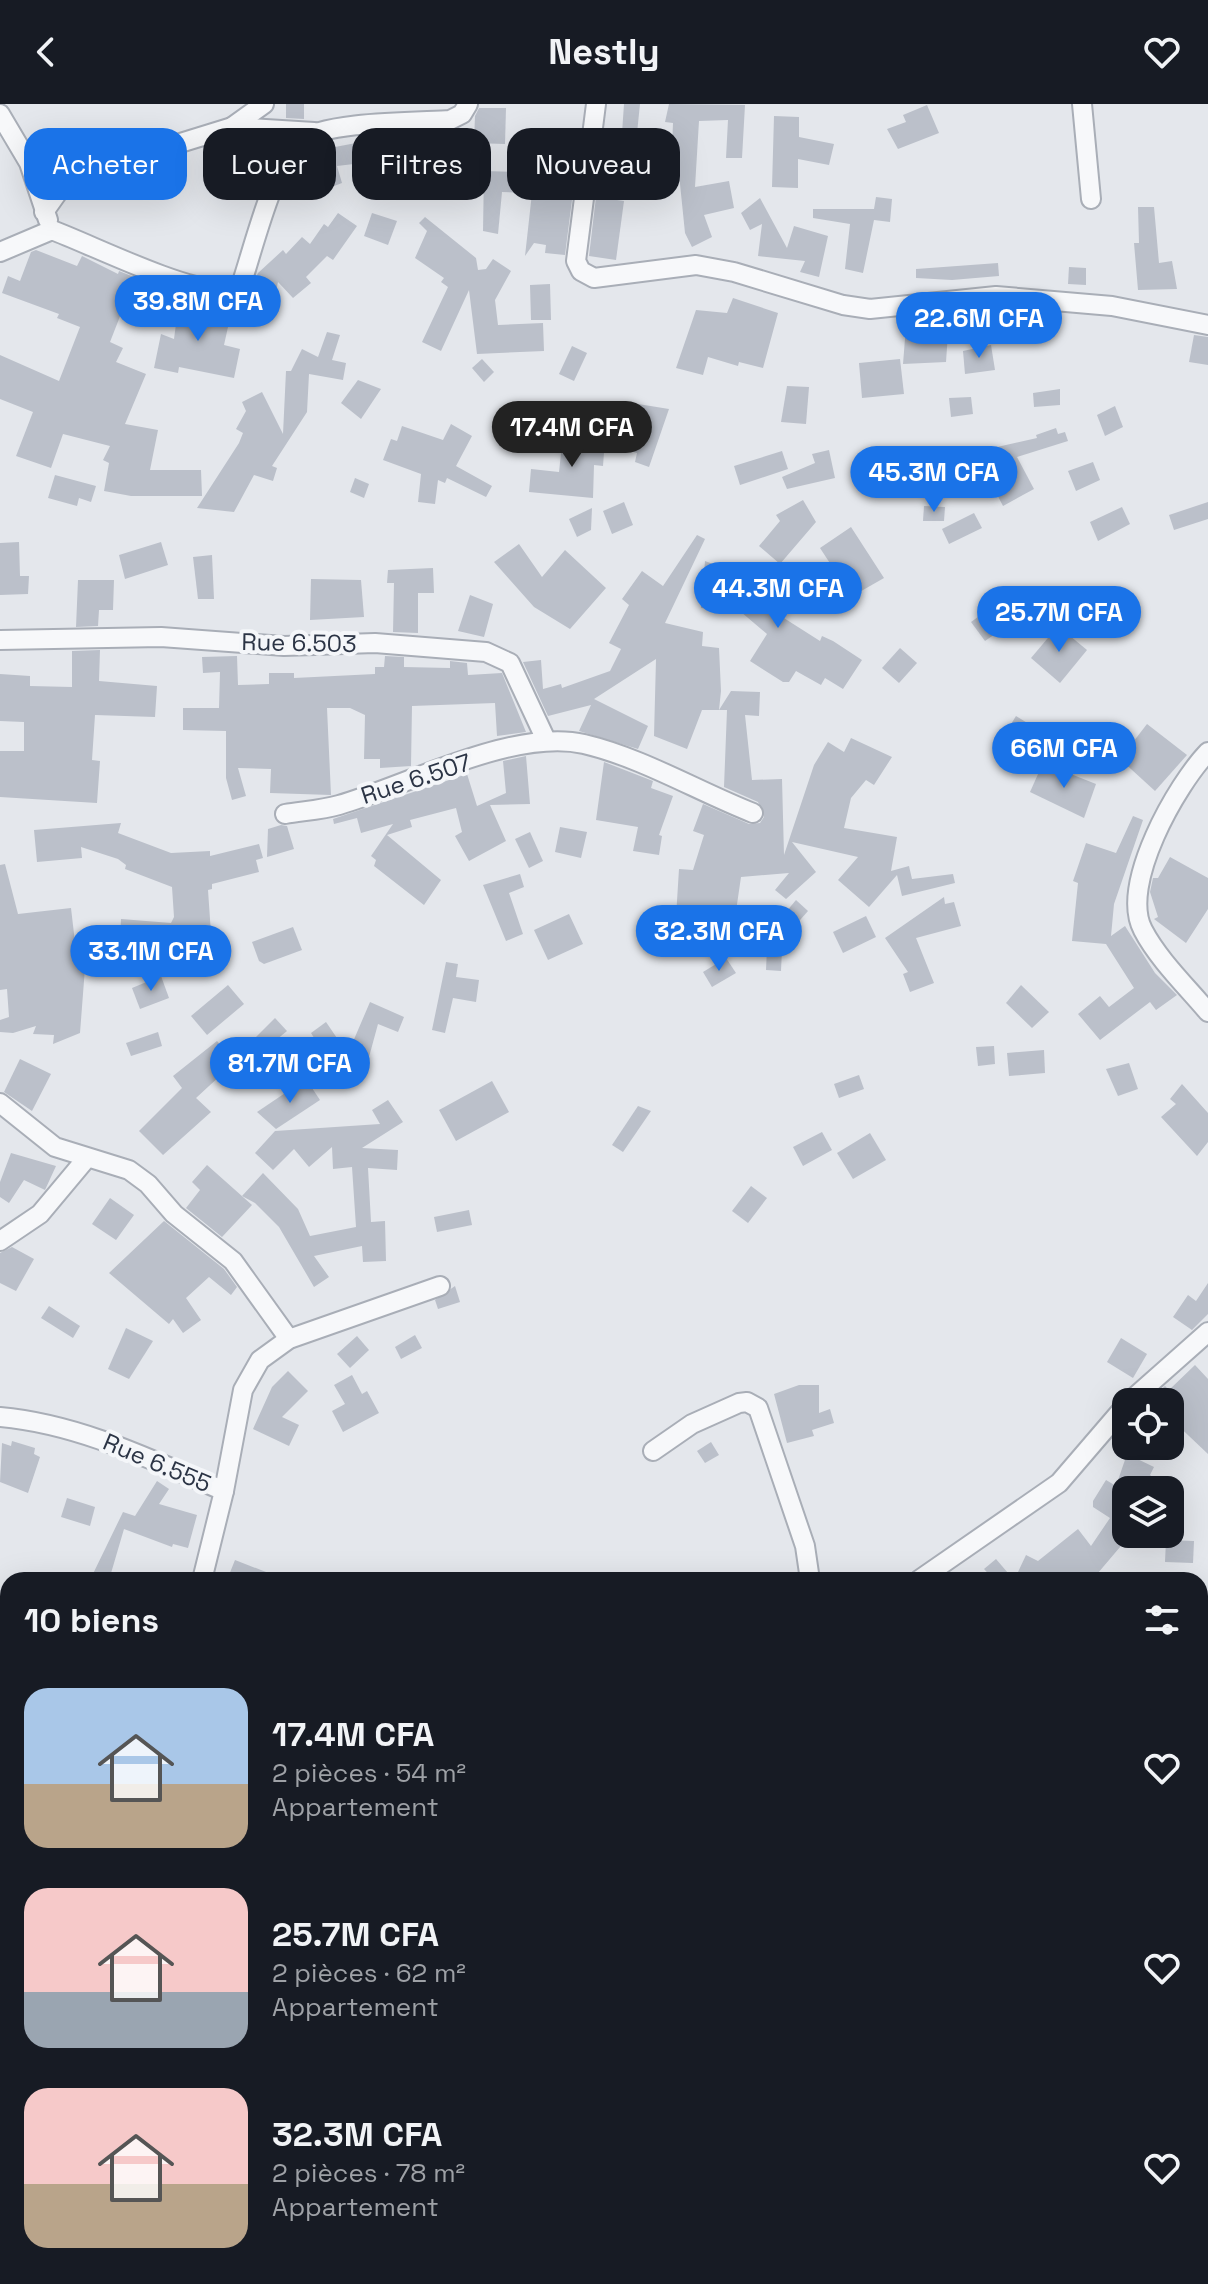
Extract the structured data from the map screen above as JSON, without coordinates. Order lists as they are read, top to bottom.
{
  "streets": {
    "street": ["Rue 6.503", "Rue 6.507", "Rue 6.555"]
  },
  "crossings": [
    ["Rue 6.503", "Rue 6.507"]
  ],
  "page": {
    "header": "Nestly",
    "chip": [
      "Acheter",
      "Louer",
      "Filtres",
      "Nouveau"
    ],
    "price": [
      "39.8M CFA",
      "22.6M CFA",
      "17.4M CFA",
      "45.3M CFA",
      "44.3M CFA",
      "25.7M CFA",
      "66M CFA",
      "32.3M CFA",
      "33.1M CFA",
      "81.7M CFA"
    ],
    "heading": "10 biens",
    "list": [
      {
        "name": "17.4M CFA",
        "note": "2 pièces · 54 m² · Appartement"
      },
      {
        "name": "25.7M CFA",
        "note": "2 pièces · 62 m² · Appartement"
      },
      {
        "name": "32.3M CFA",
        "note": "2 pièces · 78 m² · Appartement"
      }
    ]
  }
}
